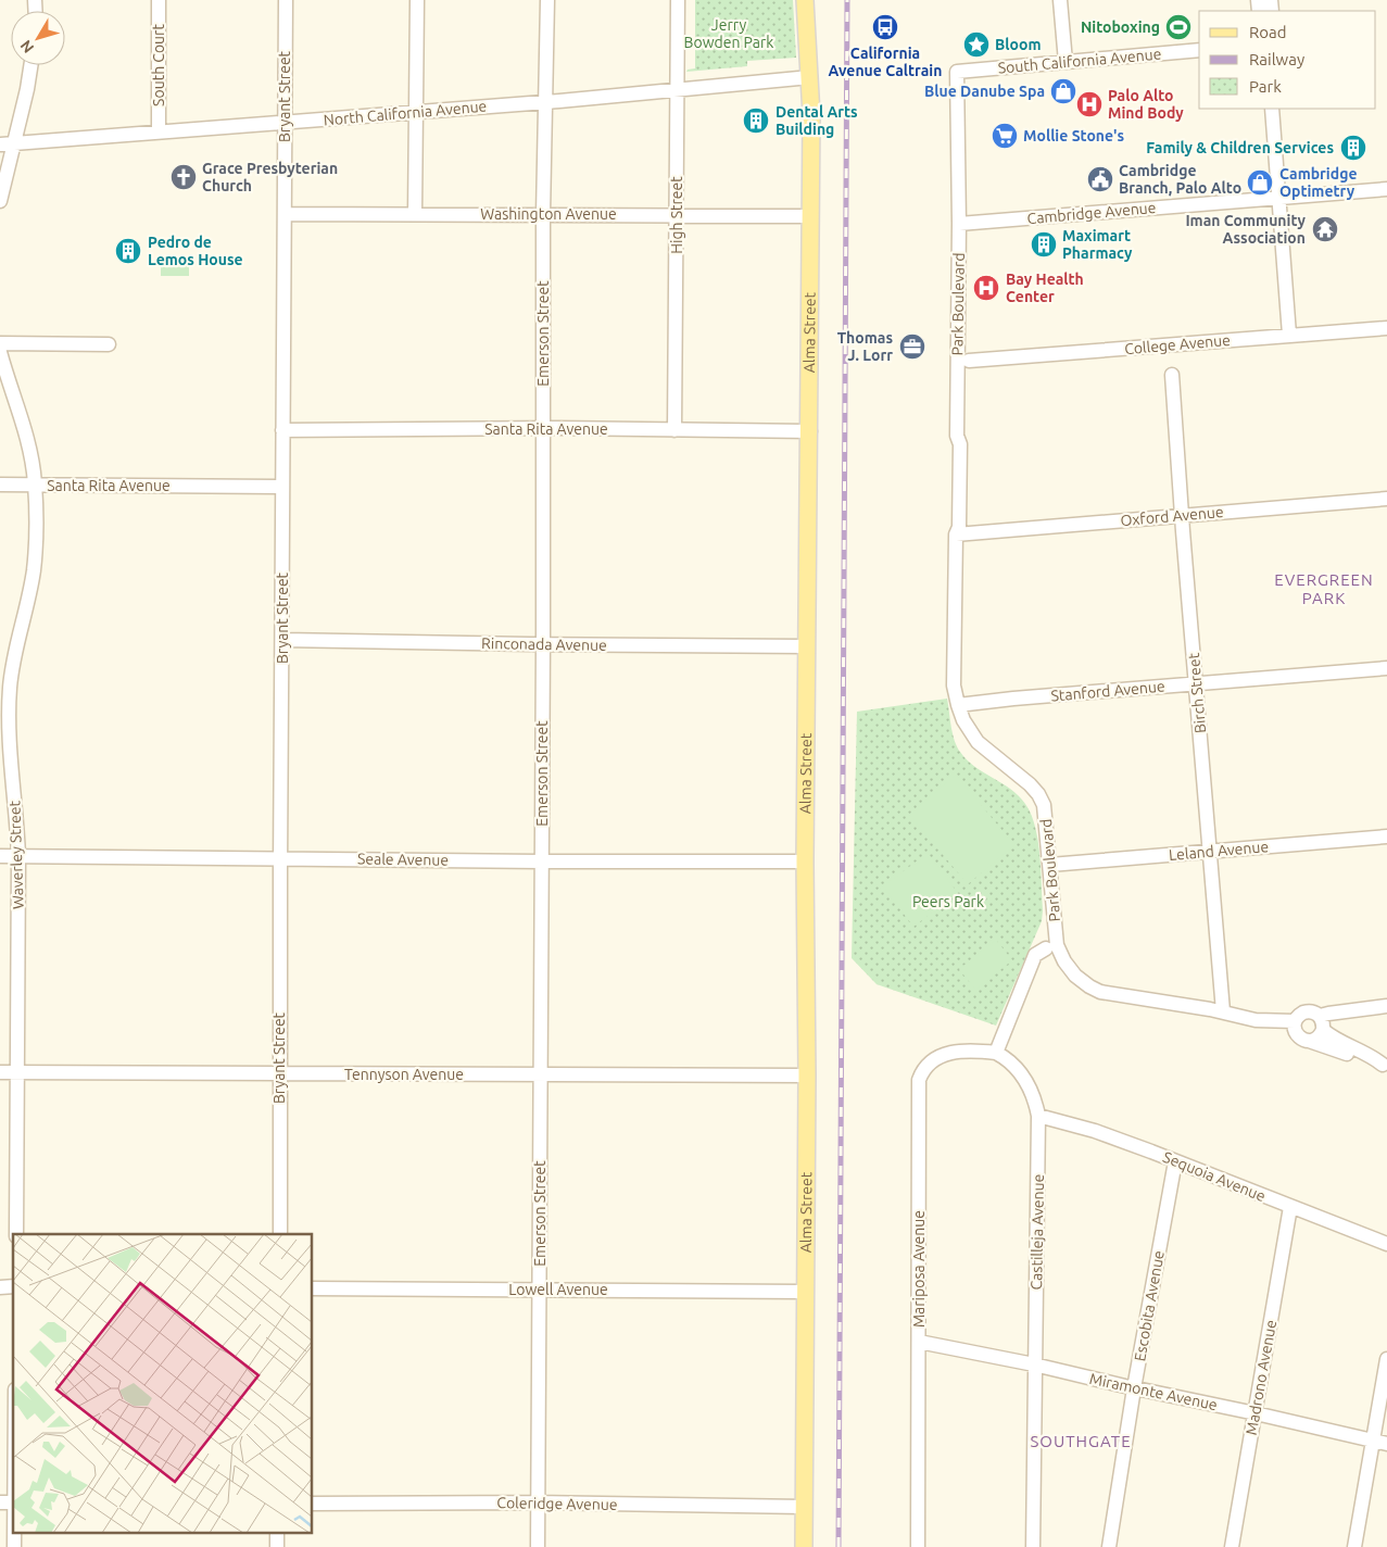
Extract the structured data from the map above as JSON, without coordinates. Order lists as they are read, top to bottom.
{
  "streets": {
    "main road": ["Alma Street"],
    "street": [
      "South California Avenue",
      "South Court",
      "Bryant Street",
      "North California Avenue",
      "Cambridge Avenue",
      "Washington Avenue",
      "High Street",
      "Park Boulevard",
      "Emerson Street",
      "College Avenue",
      "Santa Rita Avenue",
      "Oxford Avenue",
      "Rinconada Avenue",
      "Stanford Avenue",
      "Birch Street",
      "Leland Avenue",
      "Waverley Street",
      "Seale Avenue",
      "Tennyson Avenue",
      "Sequoia Avenue",
      "Castilleja Avenue",
      "Mariposa Avenue",
      "Lowell Avenue",
      "Escobita Avenue",
      "Madrono Avenue",
      "Miramonte Avenue",
      "Coleridge Avenue"
    ]
  },
  "crossings": [
    ["South California Avenue", "Park Boulevard"],
    ["South Court", "North California Avenue"],
    ["Bryant Street", "North California Avenue"],
    ["Bryant Street", "Washington Avenue"],
    ["Bryant Street", "Santa Rita Avenue"],
    ["Bryant Street", "Rinconada Avenue"],
    ["Bryant Street", "Seale Avenue"],
    ["Bryant Street", "Tennyson Avenue"],
    ["North California Avenue", "High Street"],
    ["North California Avenue", "Emerson Street"],
    ["North California Avenue", "Alma Street"],
    ["Cambridge Avenue", "Park Boulevard"],
    ["Washington Avenue", "High Street"],
    ["Washington Avenue", "Emerson Street"],
    ["Washington Avenue", "Alma Street"],
    ["High Street", "Santa Rita Avenue"],
    ["Park Boulevard", "Oxford Avenue"],
    ["Park Boulevard", "Stanford Avenue"],
    ["Park Boulevard", "Birch Street"],
    ["Park Boulevard", "Leland Avenue"],
    ["Emerson Street", "Santa Rita Avenue"],
    ["Emerson Street", "Rinconada Avenue"],
    ["Emerson Street", "Seale Avenue"],
    ["Emerson Street", "Tennyson Avenue"],
    ["Emerson Street", "Lowell Avenue"],
    ["Emerson Street", "Coleridge Avenue"],
    ["Alma Street", "Santa Rita Avenue"],
    ["Alma Street", "Rinconada Avenue"],
    ["Alma Street", "Seale Avenue"],
    ["Alma Street", "Tennyson Avenue"],
    ["Alma Street", "Lowell Avenue"],
    ["Alma Street", "Coleridge Avenue"],
    ["Santa Rita Avenue", "Waverley Street"],
    ["Oxford Avenue", "Birch Street"],
    ["Stanford Avenue", "Birch Street"],
    ["Birch Street", "Leland Avenue"],
    ["Waverley Street", "Seale Avenue"],
    ["Waverley Street", "Tennyson Avenue"],
    ["Sequoia Avenue", "Castilleja Avenue"],
    ["Sequoia Avenue", "Escobita Avenue"],
    ["Sequoia Avenue", "Madrono Avenue"],
    ["Castilleja Avenue", "Mariposa Avenue"],
    ["Castilleja Avenue", "Miramonte Avenue"],
    ["Mariposa Avenue", "Miramonte Avenue"],
    ["Escobita Avenue", "Miramonte Avenue"],
    ["Madrono Avenue", "Miramonte Avenue"]
  ],
  "districts": ["EVERGREEN PARK", "SOUTHGATE"],
  "parks": ["Jerry Bowden Park", "Peers Park"],
  "places": {
    "bus stop": ["California Avenue Caltrain"],
    "sports": ["Nitoboxing"],
    "place": ["Bloom"],
    "shop": ["Blue Danube Spa", "Cambridge Optimetry"],
    "hospital": ["Palo Alto Mind Body", "Bay Health Center"],
    "building": [
      "Dental Arts Building",
      "Family & Children Services",
      "Maximart Pharmacy",
      "Pedro de Lemos House"
    ],
    "supermarket": ["Mollie Stone's"],
    "church": ["Grace Presbyterian Church"],
    "public building": ["Cambridge Branch, Palo Alto"],
    "temple": ["Iman Community Association"],
    "office": ["Thomas J. Lorr"]
  },
  "legend": ["Road", "Railway", "Park"],
  "north": "bottom left"
}
